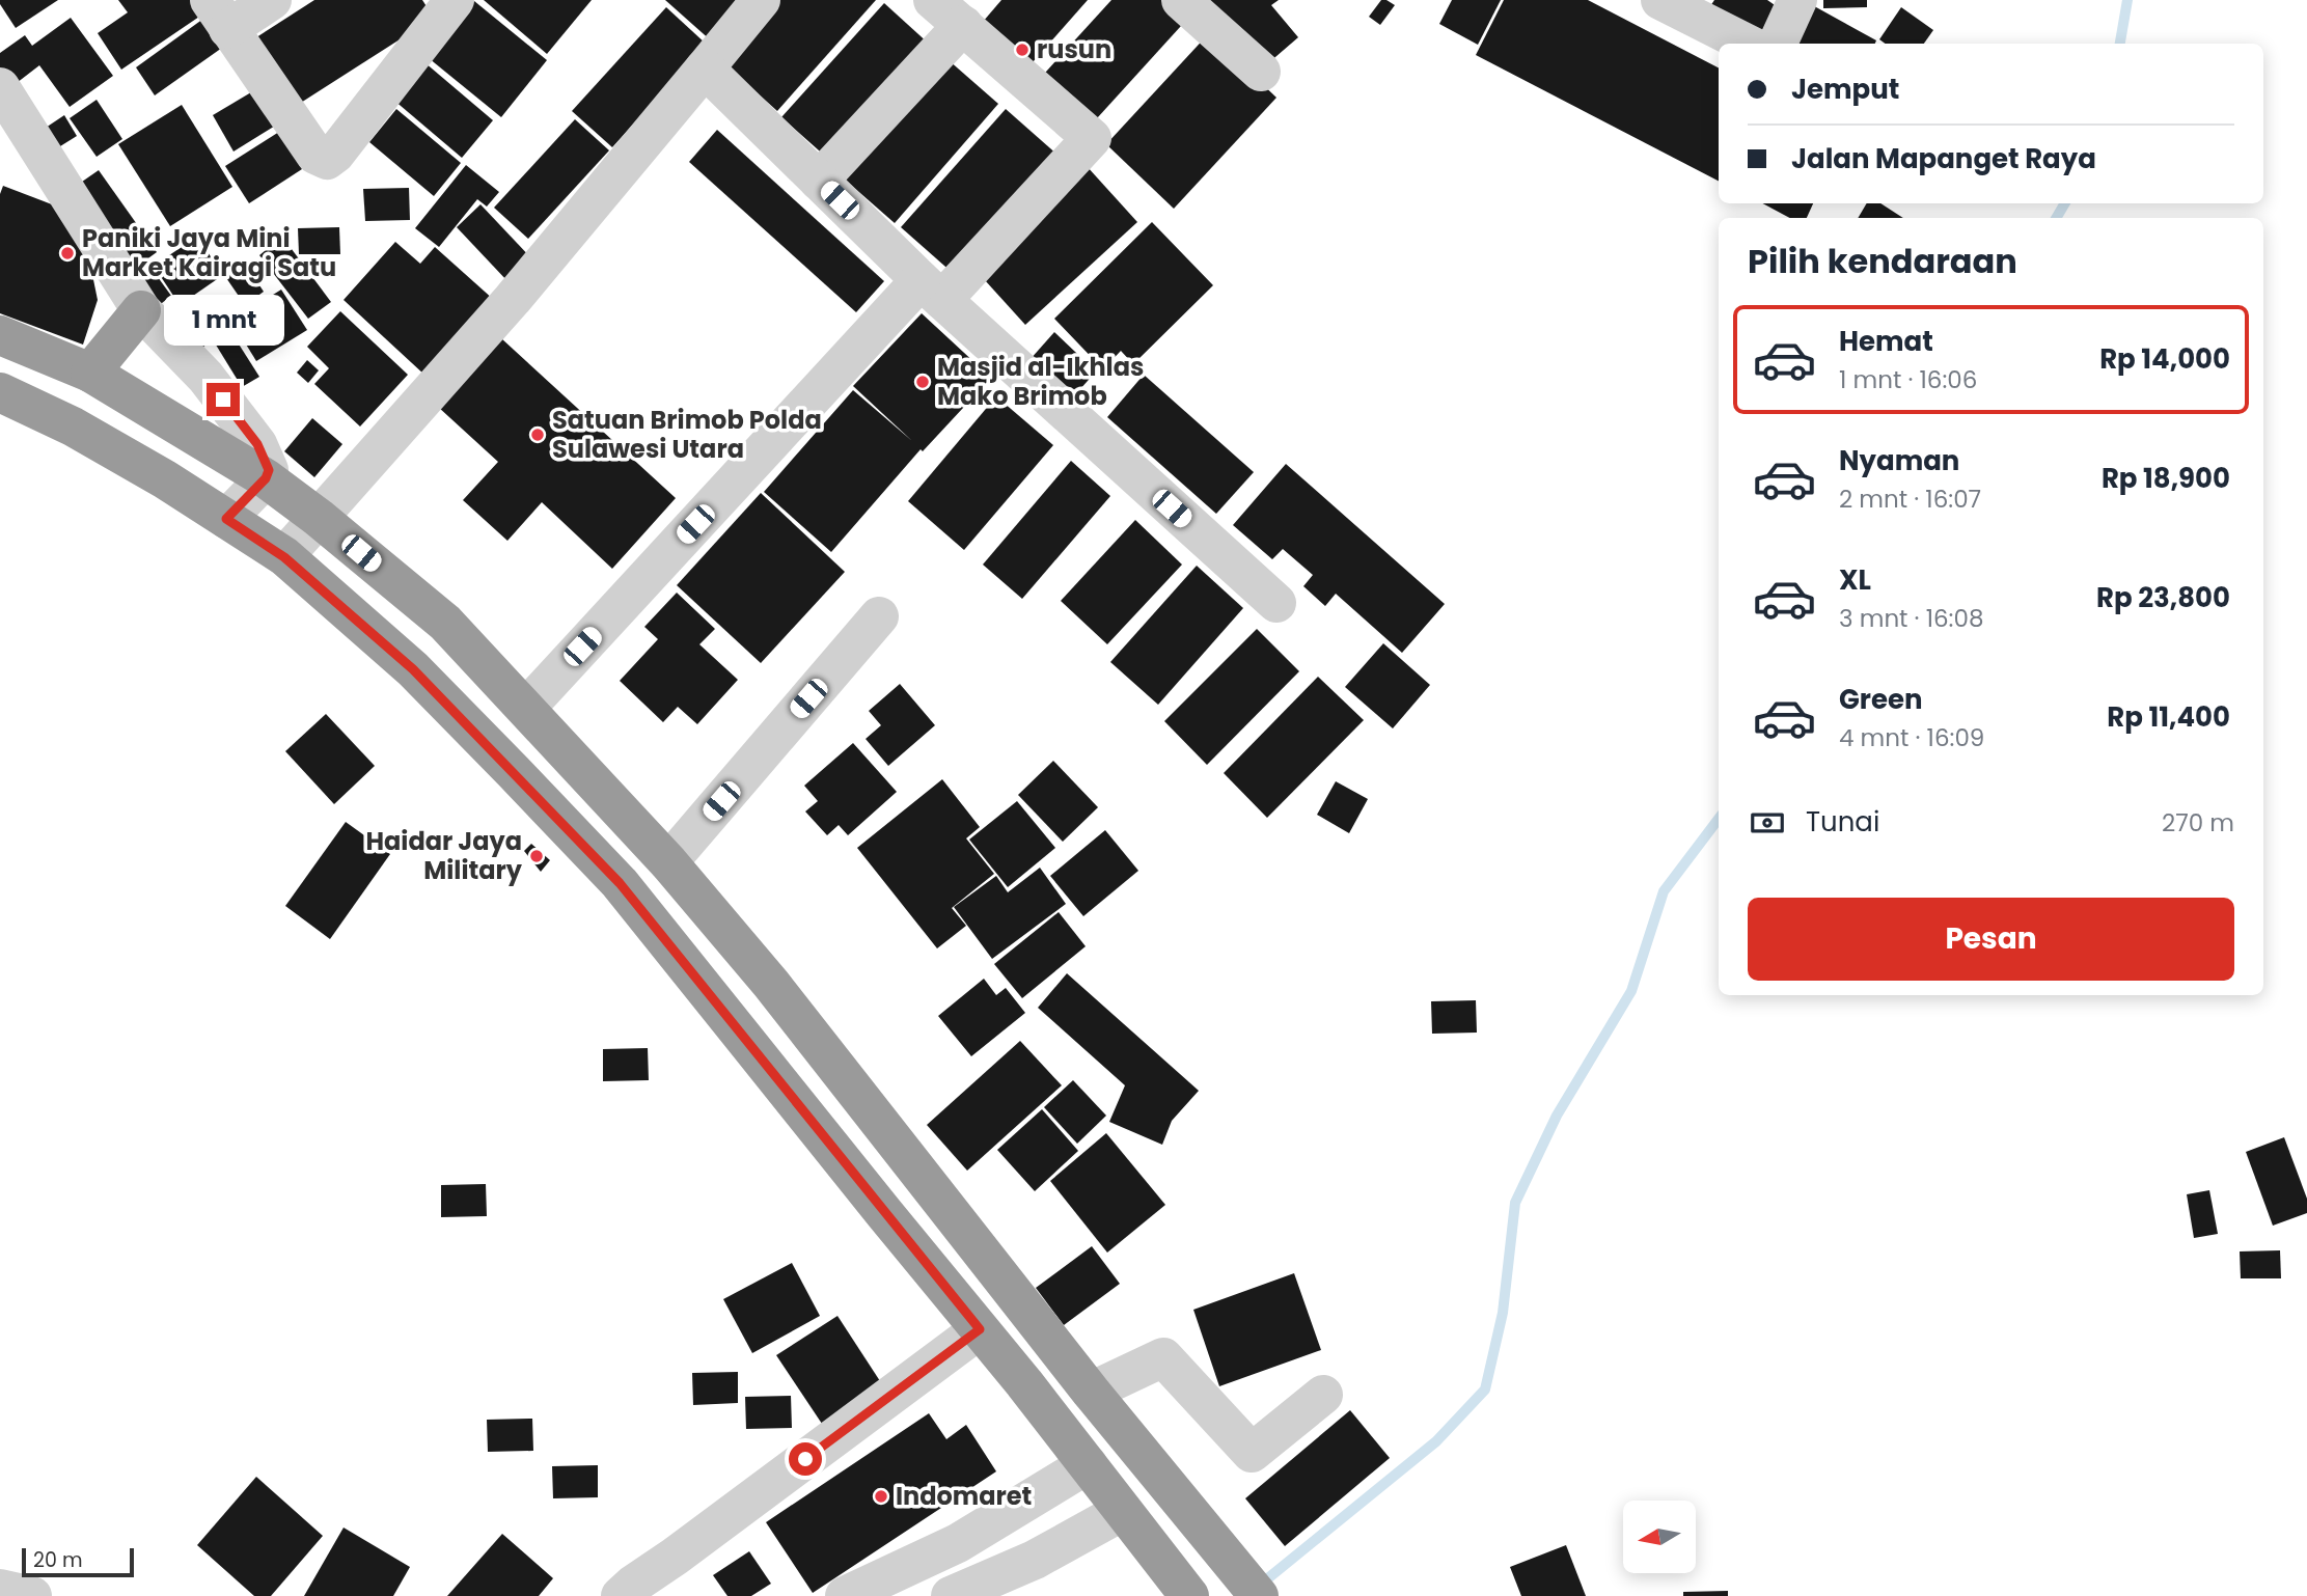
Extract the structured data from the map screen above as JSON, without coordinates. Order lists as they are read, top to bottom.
{
  "places": [
    "rusun",
    "Paniki Jaya Mini Market Kairagi Satu",
    "Masjid al-Ikhlas Mako Brimob",
    "Satuan Brimob Polda Sulawesi Utara",
    "Haidar Jaya Military",
    "Indomaret"
  ],
  "scale_bar": "20 m",
  "north": "left",
  "page": {
    "banner": ["Jemput", "Jalan Mapanget Raya"],
    "heading": "Pilih kendaraan",
    "bubble": "1 mnt",
    "list": [
      {
        "name": "Hemat",
        "note": "1 mnt · 16:06",
        "value": "Rp 14,000"
      },
      {
        "name": "Nyaman",
        "note": "2 mnt · 16:07",
        "value": "Rp 18,900"
      },
      {
        "name": "XL",
        "note": "3 mnt · 16:08",
        "value": "Rp 23,800"
      },
      {
        "name": "Green",
        "note": "4 mnt · 16:09",
        "value": "Rp 11,400"
      }
    ],
    "pay": ["Tunai", "270 m"],
    "buttons": "Pesan",
    "scale": "20 m"
  }
}
